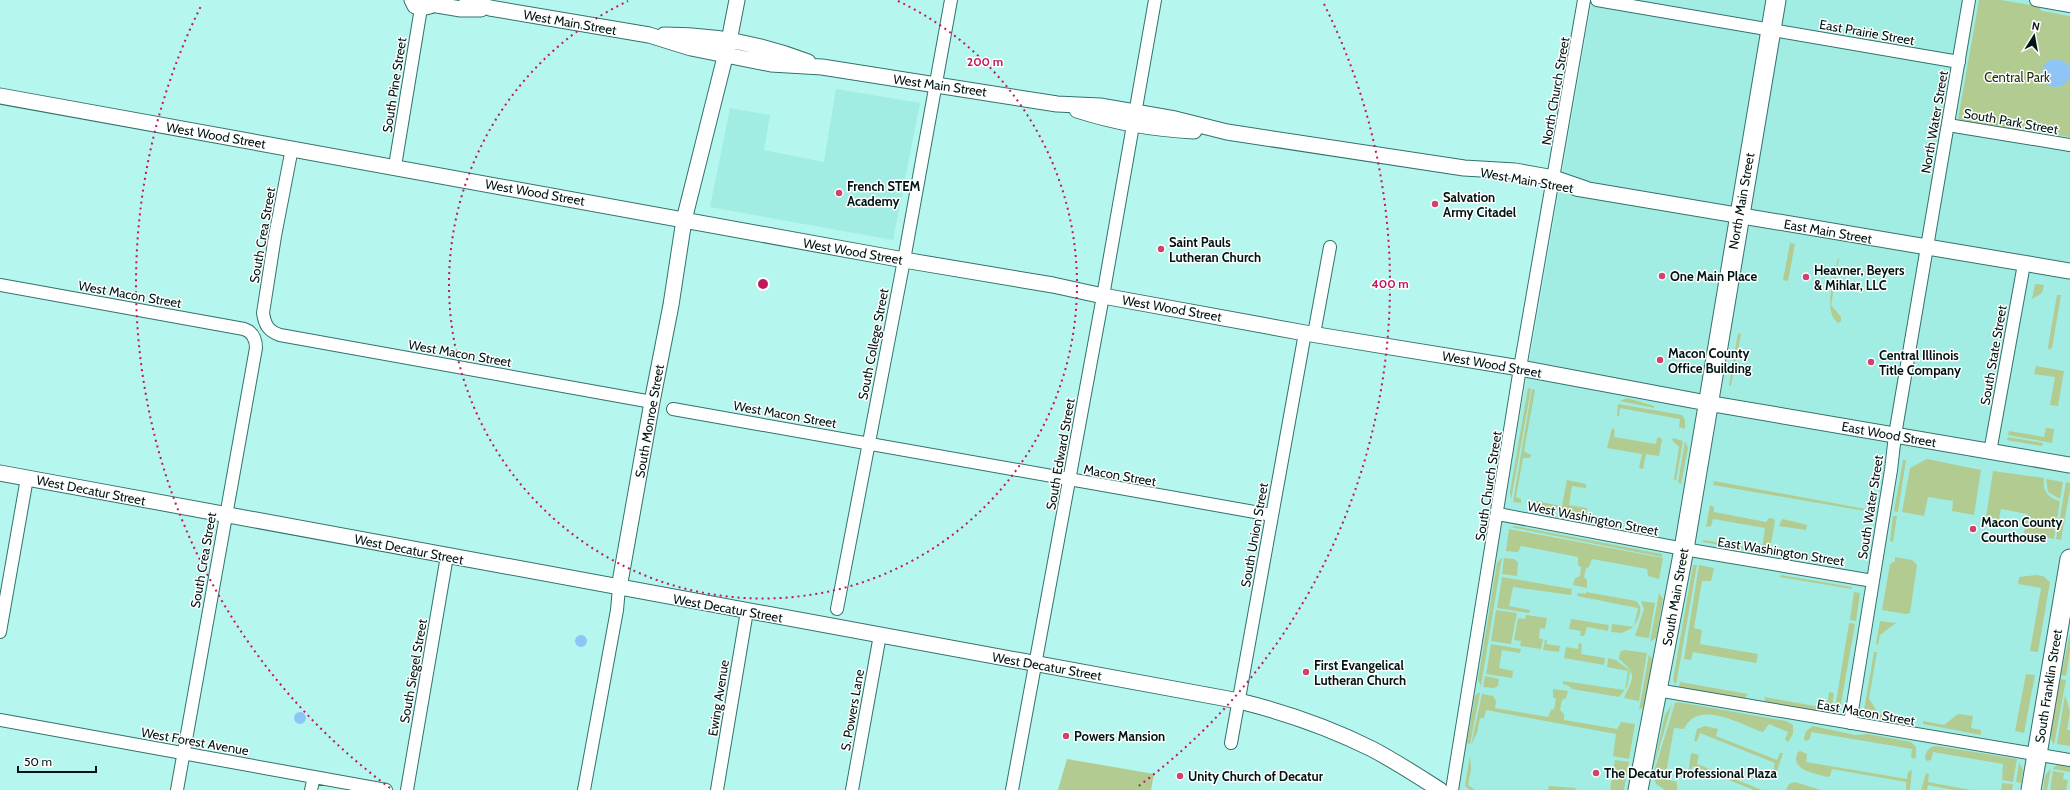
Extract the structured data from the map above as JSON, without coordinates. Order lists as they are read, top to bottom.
{
  "streets": {
    "main road": ["North Main Street", "South Main Street", "South Franklin Street"],
    "street": [
      "West Main Street",
      "East Prairie Street",
      "South Pine Street",
      "North Church Street",
      "South Park Street",
      "North Water Street",
      "West Wood Street",
      "East Main Street",
      "South Crea Street",
      "West Macon Street",
      "South College Street",
      "South State Street",
      "South Monroe Street",
      "East Wood Street",
      "South Edward Street",
      "Macon Street",
      "South Church Street",
      "West Decatur Street",
      "South Water Street",
      "West Washington Street",
      "South Union Street",
      "East Washington Street",
      "South Siegel Street",
      "Ewing Avenue",
      "S. Powers Lane",
      "East Macon Street",
      "West Forest Avenue"
    ]
  },
  "crossings": [
    ["West Main Street", "South Pine Street"],
    ["West Main Street", "North Church Street"],
    ["West Main Street", "East Main Street"],
    ["West Main Street", "South College Street"],
    ["West Main Street", "South Monroe Street"],
    ["West Main Street", "South Edward Street"],
    ["West Main Street", "South Church Street"],
    ["East Prairie Street", "North Water Street"],
    ["East Prairie Street", "North Main Street"],
    ["South Pine Street", "West Wood Street"],
    ["North Church Street", "South Church Street"],
    ["South Park Street", "North Water Street"],
    ["North Water Street", "East Main Street"],
    ["North Water Street", "South Water Street"],
    ["West Wood Street", "North Main Street"],
    ["West Wood Street", "South Crea Street"],
    ["West Wood Street", "South College Street"],
    ["West Wood Street", "South Monroe Street"],
    ["West Wood Street", "East Wood Street"],
    ["West Wood Street", "South Edward Street"],
    ["West Wood Street", "South Church Street"],
    ["West Wood Street", "South Union Street"],
    ["West Wood Street", "South Main Street"],
    ["North Main Street", "East Main Street"],
    ["North Main Street", "East Wood Street"],
    ["North Main Street", "South Main Street"],
    ["East Main Street", "South State Street"],
    ["East Main Street", "South Water Street"],
    ["South Crea Street", "West Macon Street"],
    ["South Crea Street", "West Decatur Street"],
    ["South Crea Street", "West Forest Avenue"],
    ["West Macon Street", "South College Street"],
    ["West Macon Street", "South Monroe Street"],
    ["West Macon Street", "Macon Street"],
    ["South College Street", "Macon Street"],
    ["South State Street", "East Wood Street"],
    ["South Monroe Street", "West Decatur Street"],
    ["East Wood Street", "South Water Street"],
    ["East Wood Street", "South Main Street"],
    ["South Edward Street", "Macon Street"],
    ["South Edward Street", "West Decatur Street"],
    ["Macon Street", "South Union Street"],
    ["South Church Street", "West Washington Street"],
    ["West Decatur Street", "South Union Street"],
    ["West Decatur Street", "South Siegel Street"],
    ["West Decatur Street", "Ewing Avenue"],
    ["West Decatur Street", "S. Powers Lane"],
    ["South Water Street", "East Washington Street"],
    ["South Water Street", "East Macon Street"],
    ["West Washington Street", "East Washington Street"],
    ["West Washington Street", "South Main Street"],
    ["East Washington Street", "South Main Street"],
    ["South Main Street", "East Macon Street"],
    ["South Franklin Street", "East Macon Street"]
  ],
  "parks": ["Central Park"],
  "places": [
    "French STEM Academy",
    "Salvation Army Citadel",
    "Saint Pauls Lutheran Church",
    "One Main Place",
    "Heavner, Beyers & Mihlar, LLC",
    "Macon County Office Building",
    "Central Illinois Title Company",
    "Macon County Courthouse",
    "First Evangelical Lutheran Church",
    "Powers Mansion",
    "The Decatur Professional Plaza",
    "Unity Church of Decatur"
  ],
  "scale_bar": "50 m",
  "north": "top",
  "rings": ["200 m", "400 m"]
}
